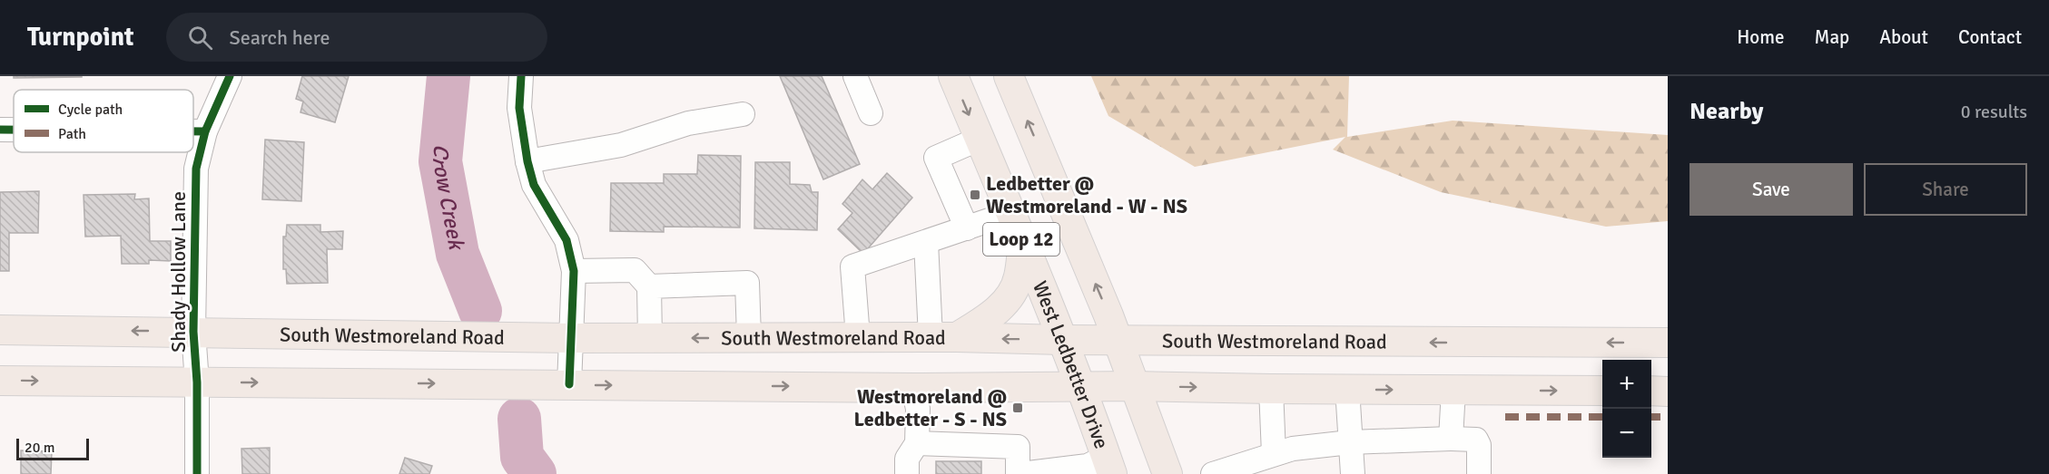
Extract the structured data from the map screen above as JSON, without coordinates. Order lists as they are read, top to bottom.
{
  "streets": {
    "main road": ["Loop 12", "South Westmoreland Road", "West Ledbetter Drive"],
    "street": ["Shady Hollow Lane"]
  },
  "crossings": [
    ["Loop 12", "South Westmoreland Road"],
    ["Shady Hollow Lane", "South Westmoreland Road"],
    ["South Westmoreland Road", "West Ledbetter Drive"]
  ],
  "water": ["Crow Creek"],
  "places": {
    "transit": ["Ledbetter @ Westmoreland - W - NS", "Westmoreland @ Ledbetter - S - NS"]
  },
  "legend": ["Cycle path", "Path"],
  "scale_bar": "20 m",
  "page": {
    "header": "Turnpoint",
    "search": "Search here",
    "nav": [
      "Home",
      "Map",
      "About",
      "Contact"
    ],
    "heading": ["Nearby", "0 results"],
    "buttons": ["Save", "Share"],
    "map_buttons": ["+", "−"],
    "scale": "20 m"
  }
}
